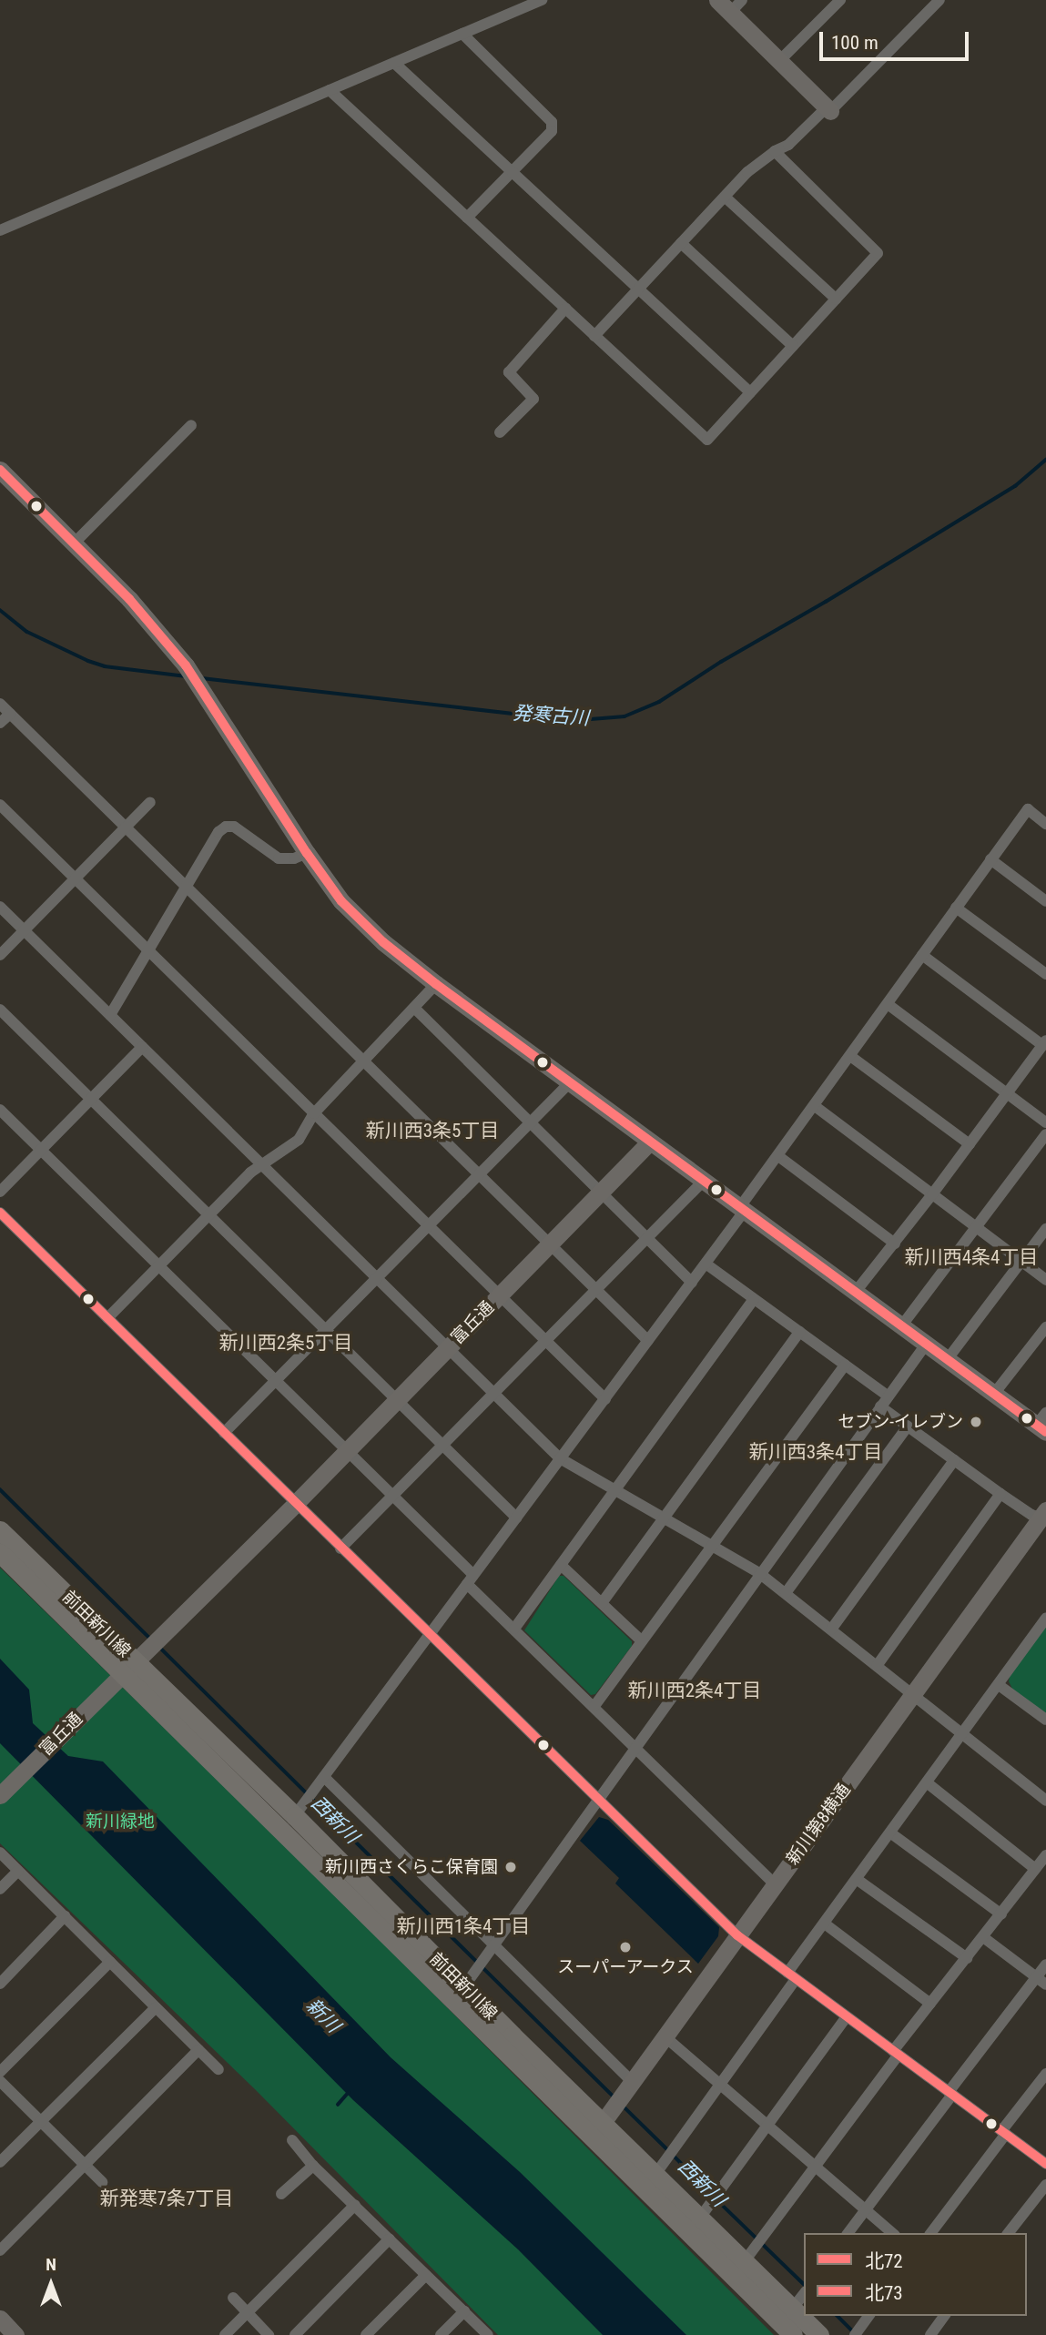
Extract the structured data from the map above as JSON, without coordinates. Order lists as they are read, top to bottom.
{
  "streets": {
    "main road": ["前田新川線"],
    "street": ["富丘通", "新川第8横通"]
  },
  "crossings": [
    ["富丘通", "前田新川線"],
    ["前田新川線", "新川第8横通"]
  ],
  "districts": [
    "新川西3条5丁目",
    "新川西4条4丁目",
    "新川西2条5丁目",
    "新川西3条4丁目",
    "新川西2条4丁目",
    "新川西1条4丁目",
    "新発寒7条7丁目"
  ],
  "water": ["発寒古川", "西新川", "新川"],
  "parks": ["新川緑地"],
  "places": ["セブン-イレブン", "新川西さくらこ保育園", "スーパーアークス"],
  "lines": ["transit line 北73", "transit line 北72"],
  "legend": ["北72", "北73"],
  "scale_bar": "100 m",
  "north": "top"
}
